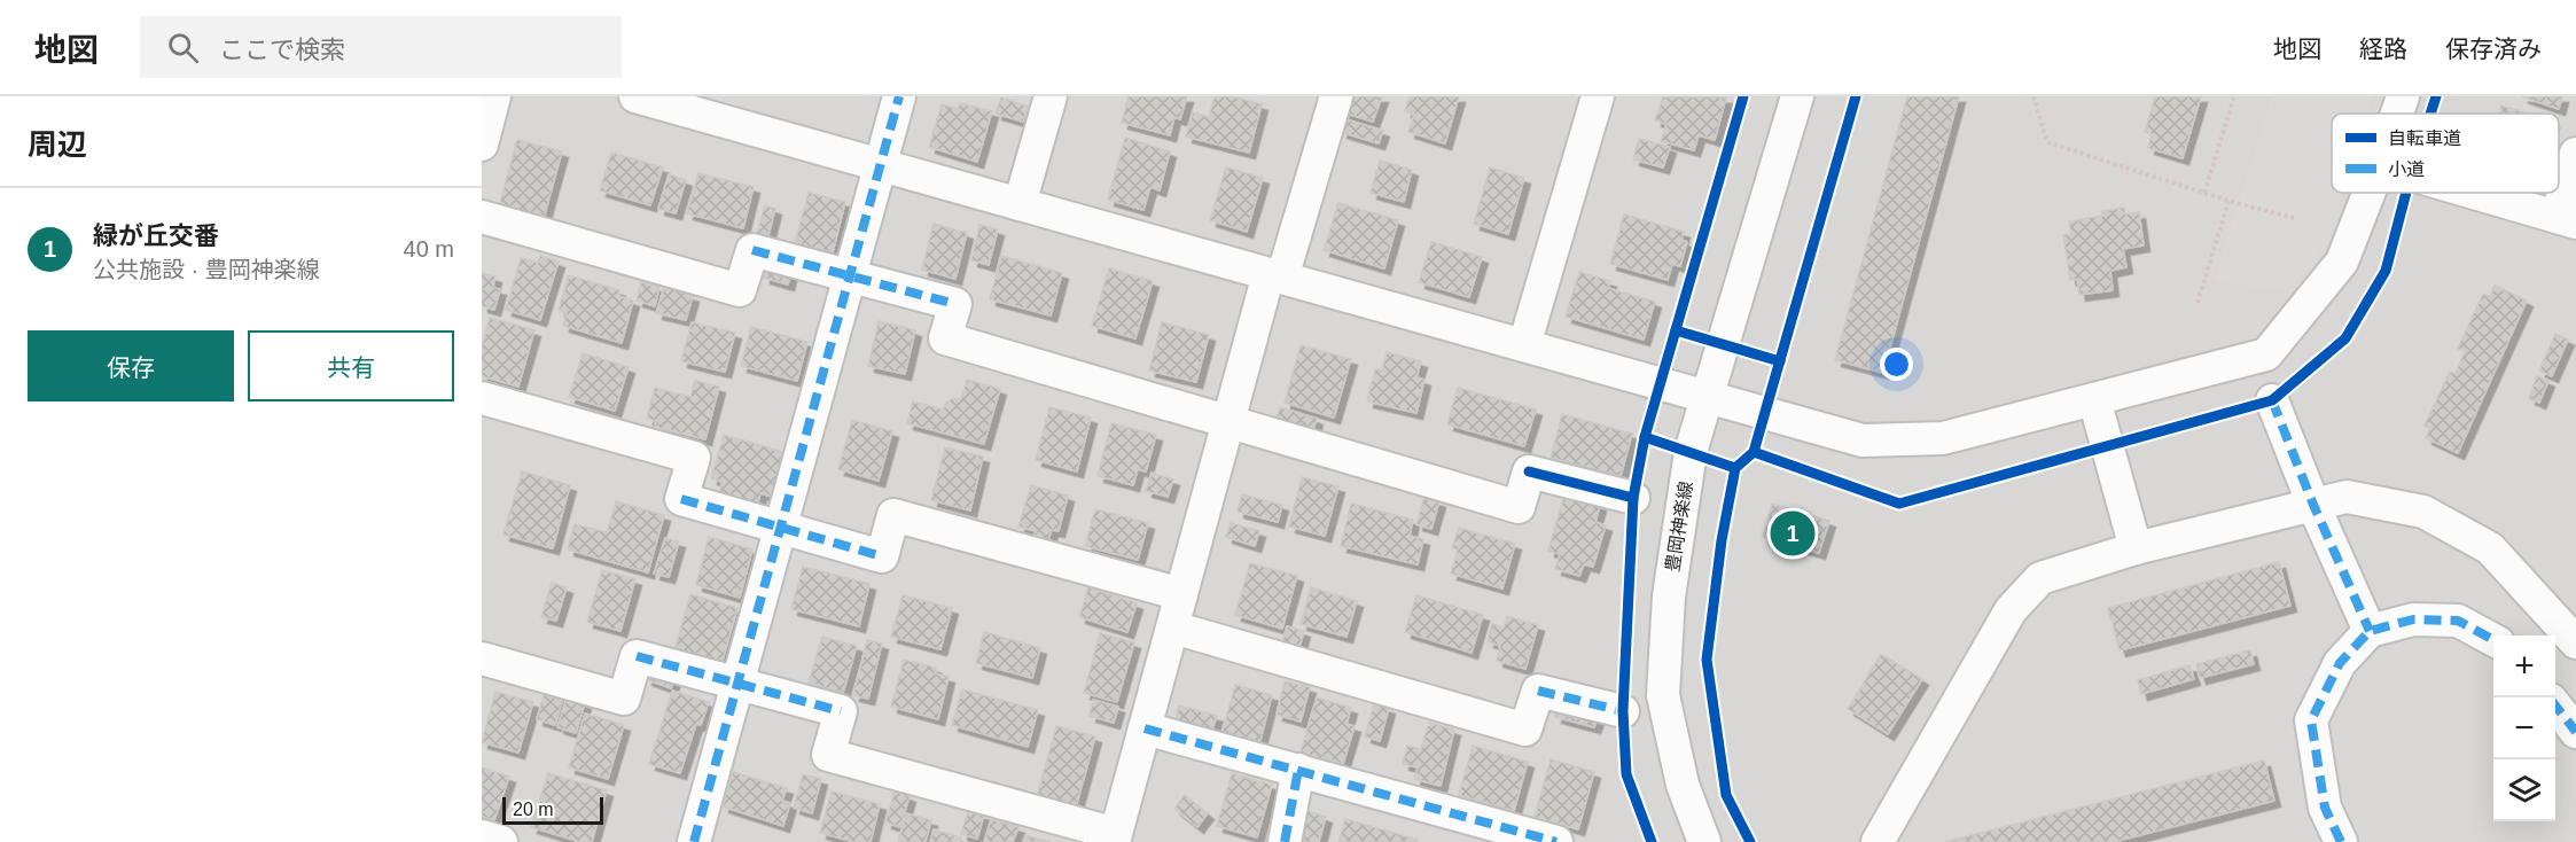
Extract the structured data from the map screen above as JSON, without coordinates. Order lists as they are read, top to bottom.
{
  "streets": {
    "street": ["豊岡神楽線"]
  },
  "legend": ["自転車道", "小道"],
  "scale_bar": "20 m",
  "page": {
    "header": "地図",
    "search": "ここで検索",
    "nav": ["地図", "経路", "保存済み"],
    "heading": "周辺",
    "list": [
      {
        "mark": "1",
        "name": "緑が丘交番",
        "note": "公共施設 · 豊岡神楽線",
        "value": "40 m"
      }
    ],
    "buttons": ["保存", "共有"],
    "pins": "1",
    "map_buttons": ["+", "−"],
    "scale": "20 m"
  }
}
